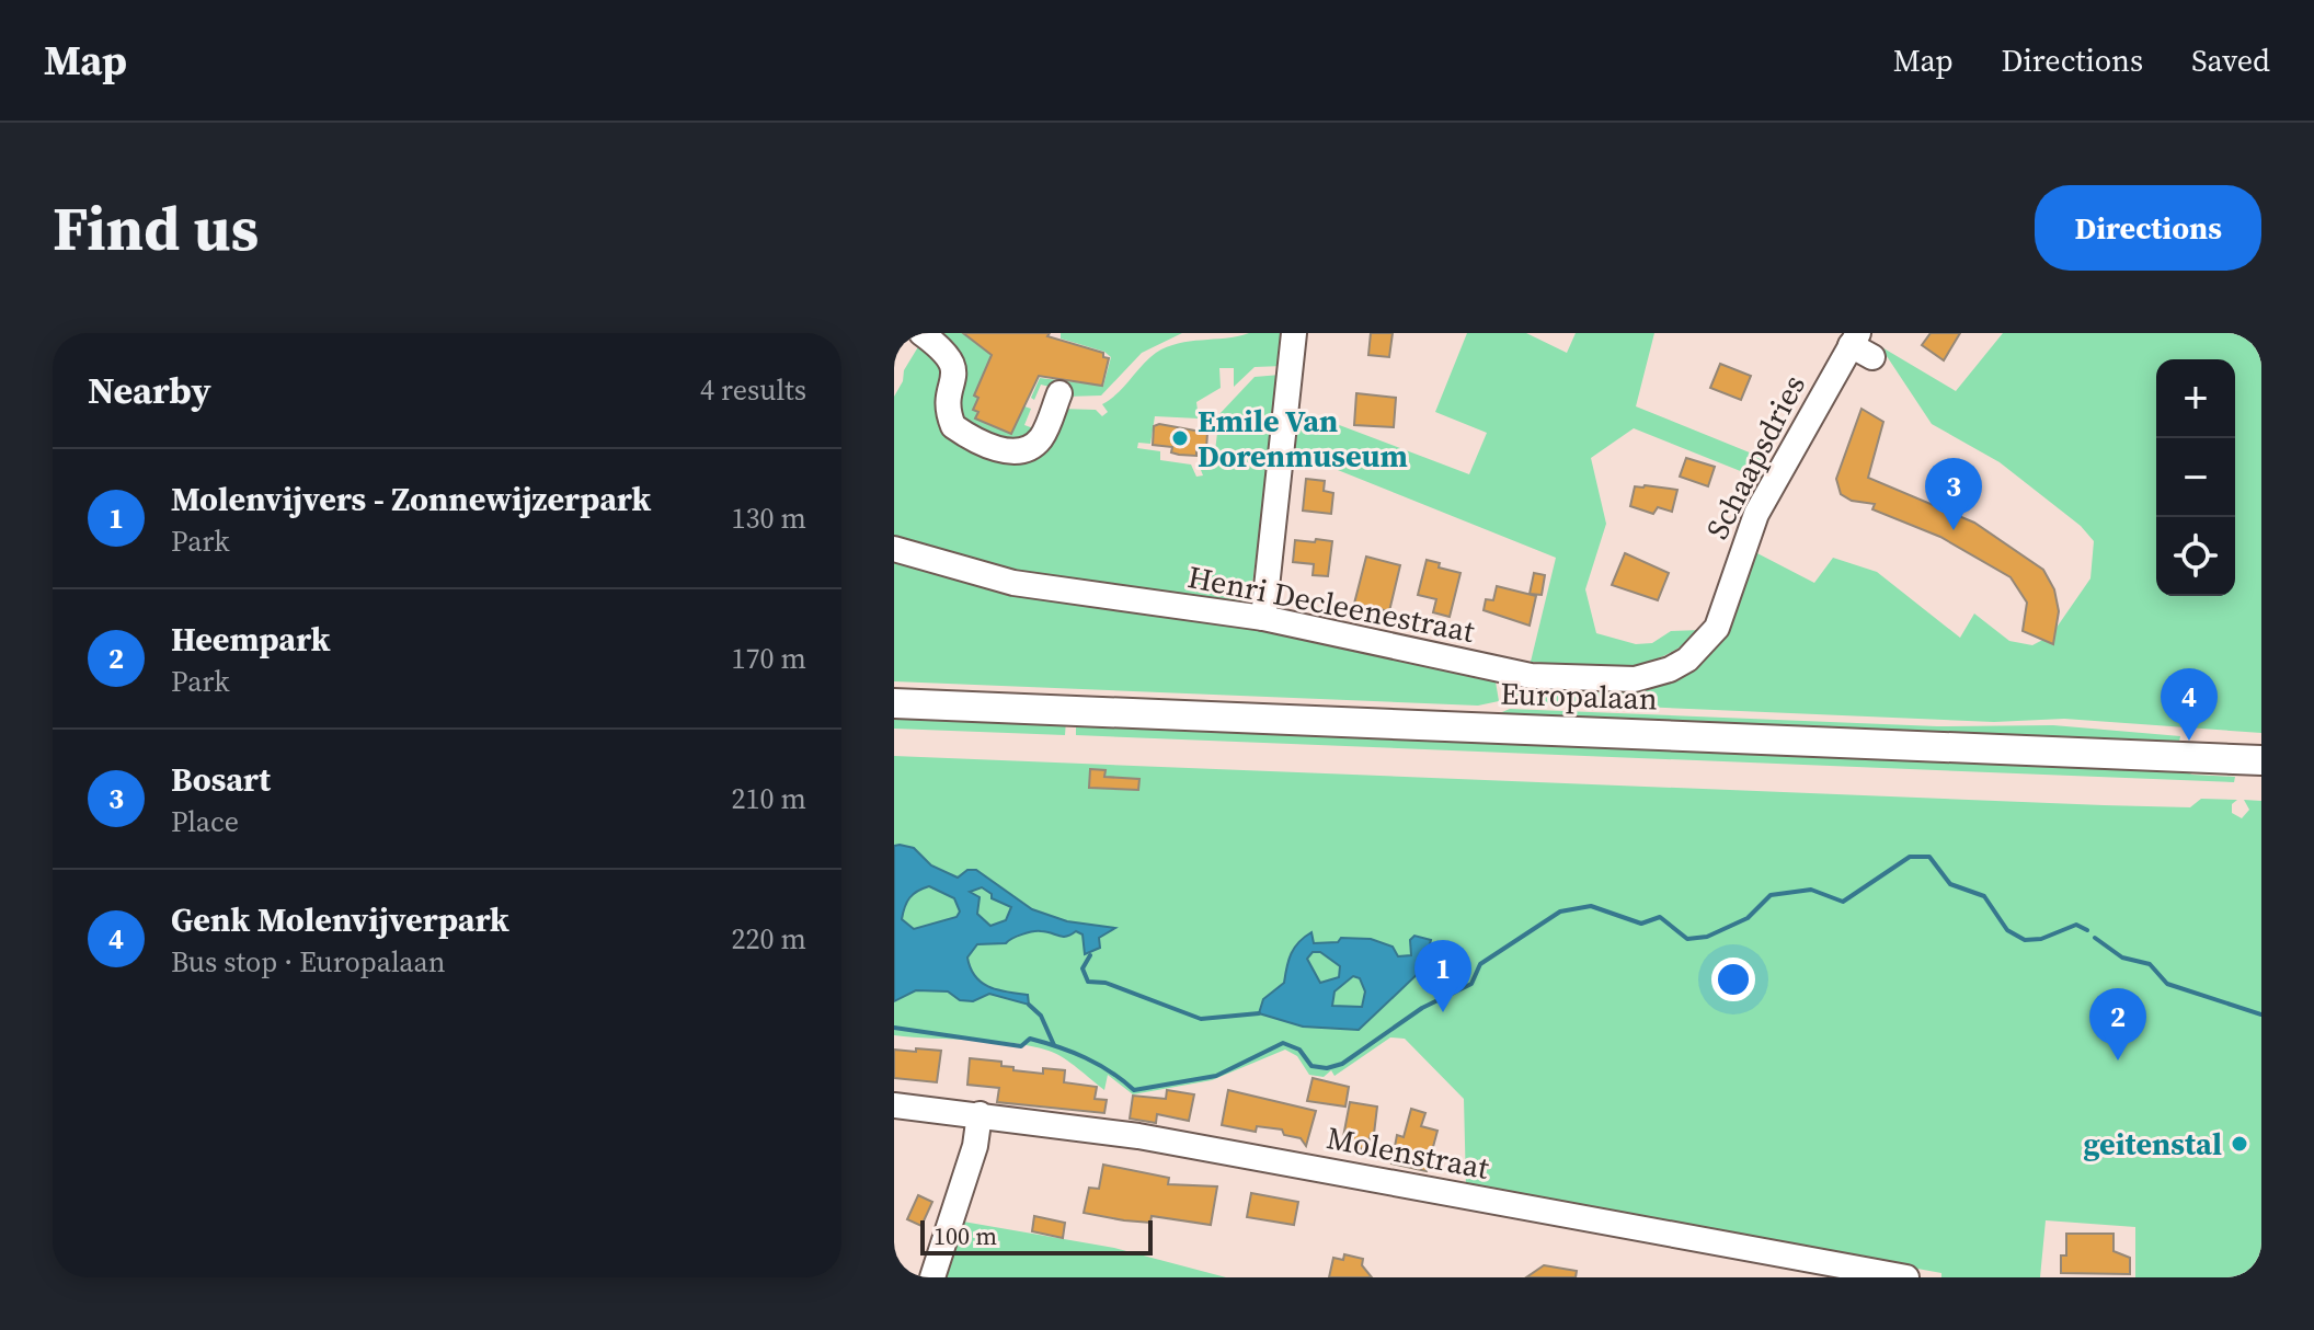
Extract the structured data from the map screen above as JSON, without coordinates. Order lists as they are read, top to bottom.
{
  "streets": {
    "main road": ["Europalaan"],
    "street": ["Schaapsdries", "Henri Decleenestraat", "Molenstraat"]
  },
  "crossings": [
    ["Schaapsdries", "Henri Decleenestraat"]
  ],
  "places": ["Emile Van Dorenmuseum", "geitenstal"],
  "scale_bar": "100 m",
  "page": {
    "header": "Map",
    "nav": ["Map", "Directions", "Saved"],
    "buttons": "Directions",
    "title": "Find us",
    "heading": ["Nearby", "4 results"],
    "map_buttons": ["+", "−"],
    "list": [
      {
        "mark": "1",
        "name": "Molenvijvers - Zonnewijzerpark",
        "note": "Park",
        "value": "130 m"
      },
      {
        "mark": "2",
        "name": "Heempark",
        "note": "Park",
        "value": "170 m"
      },
      {
        "mark": "3",
        "name": "Bosart",
        "note": "Place",
        "value": "210 m"
      },
      {
        "mark": "4",
        "name": "Genk Molenvijverpark",
        "note": "Bus stop · Europalaan",
        "value": "220 m"
      }
    ],
    "pins": [
      "3",
      "4",
      "1",
      "2"
    ],
    "scale": "100 m"
  }
}
